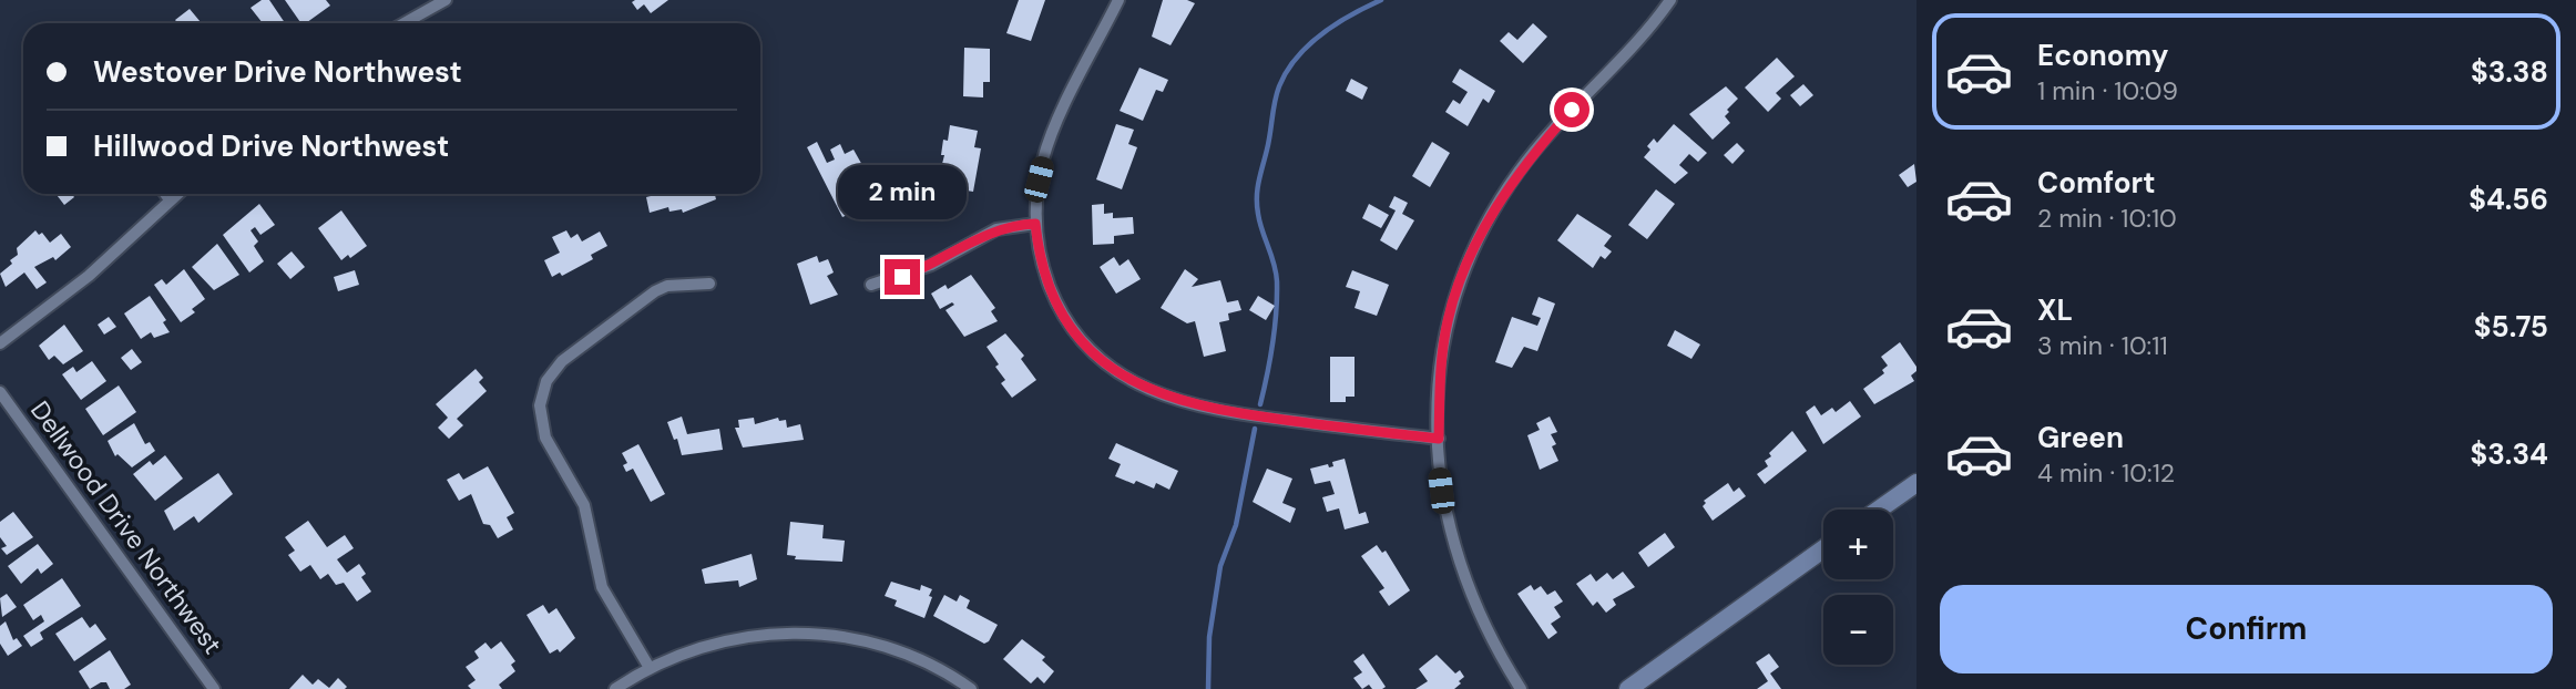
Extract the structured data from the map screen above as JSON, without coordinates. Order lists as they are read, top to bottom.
{
  "streets": {
    "street": ["Dellwood Drive Northwest"]
  },
  "page": {
    "list": [
      {
        "name": "Economy",
        "note": "1 min · 10:09",
        "value": "$3.38"
      },
      {
        "name": "Comfort",
        "note": "2 min · 10:10",
        "value": "$4.56"
      },
      {
        "name": "XL",
        "note": "3 min · 10:11",
        "value": "$5.75"
      },
      {
        "name": "Green",
        "note": "4 min · 10:12",
        "value": "$3.34"
      }
    ],
    "banner": ["Westover Drive Northwest", "Hillwood Drive Northwest"],
    "bubble": "2 min",
    "map_buttons": ["+", "−"],
    "buttons": "Confirm"
  }
}
